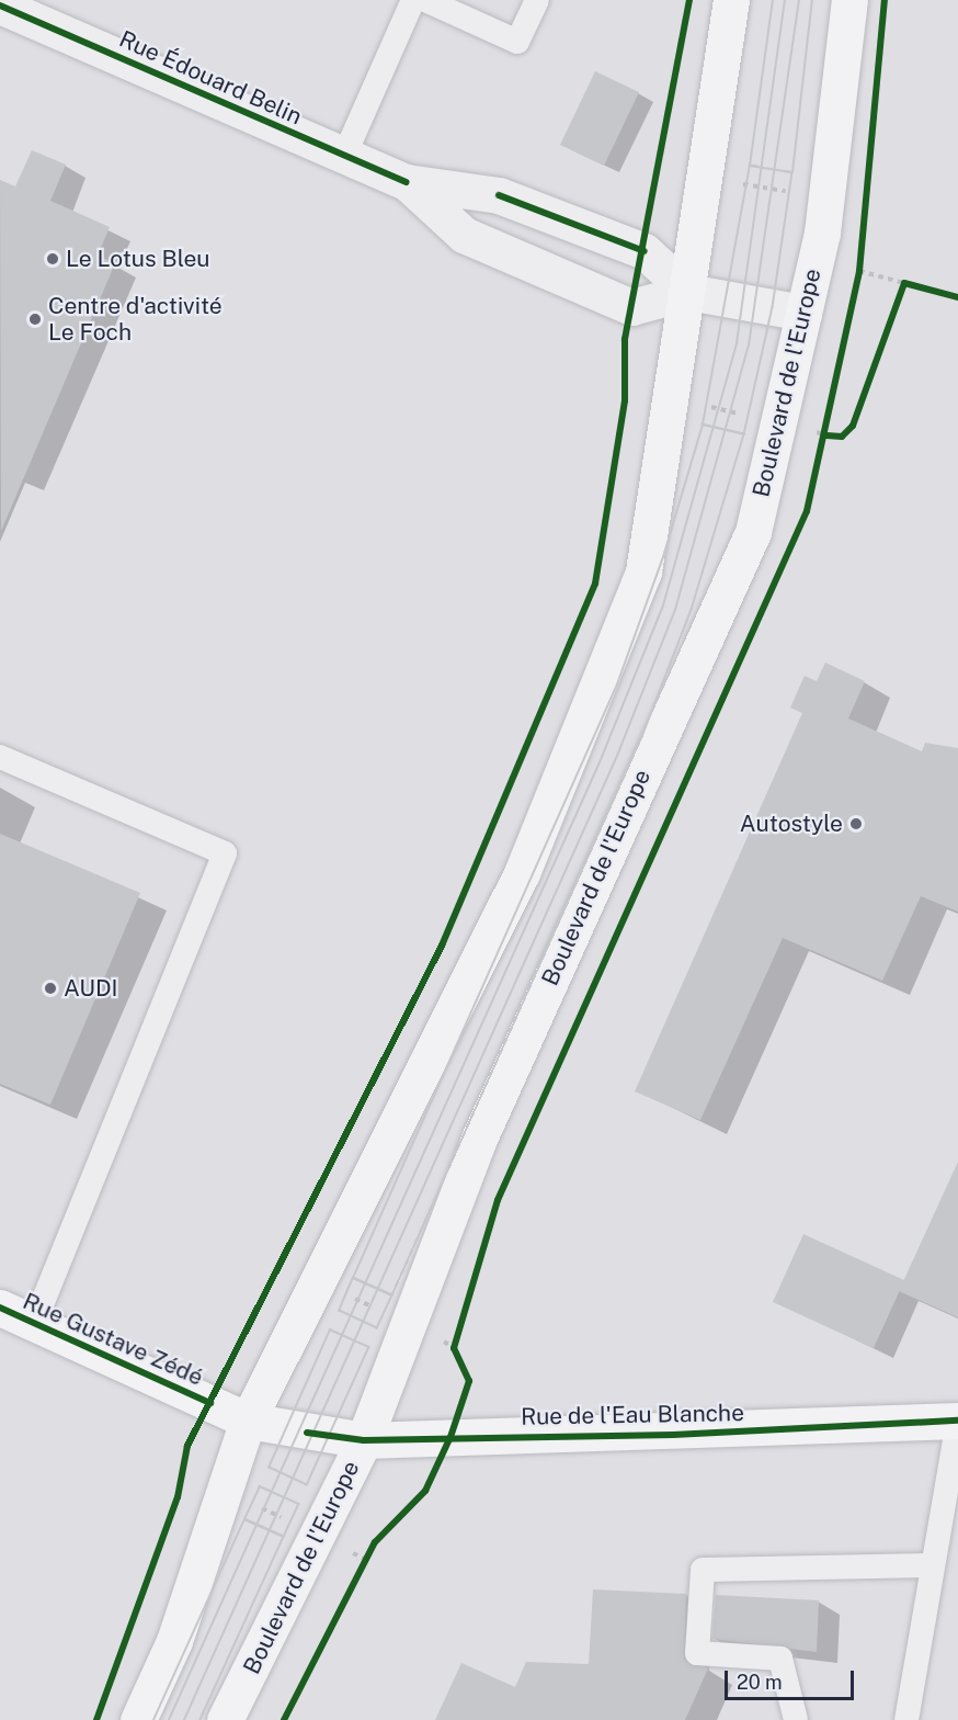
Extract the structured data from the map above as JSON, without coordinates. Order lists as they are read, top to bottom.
{
  "streets": {
    "main road": ["Boulevard de l'Europe", "Rue Gustave Zédé", "Rue de l'Eau Blanche"],
    "street": ["Rue Édouard Belin"]
  },
  "crossings": [
    ["Rue Édouard Belin", "Boulevard de l'Europe"],
    ["Boulevard de l'Europe", "Rue de l'Eau Blanche"],
    ["Rue Gustave Zédé", "Rue de l'Eau Blanche"]
  ],
  "places": [
    "Le Lotus Bleu",
    "Centre d'activité Le Foch",
    "Autostyle",
    "AUDI"
  ],
  "scale_bar": "20 m"
}
